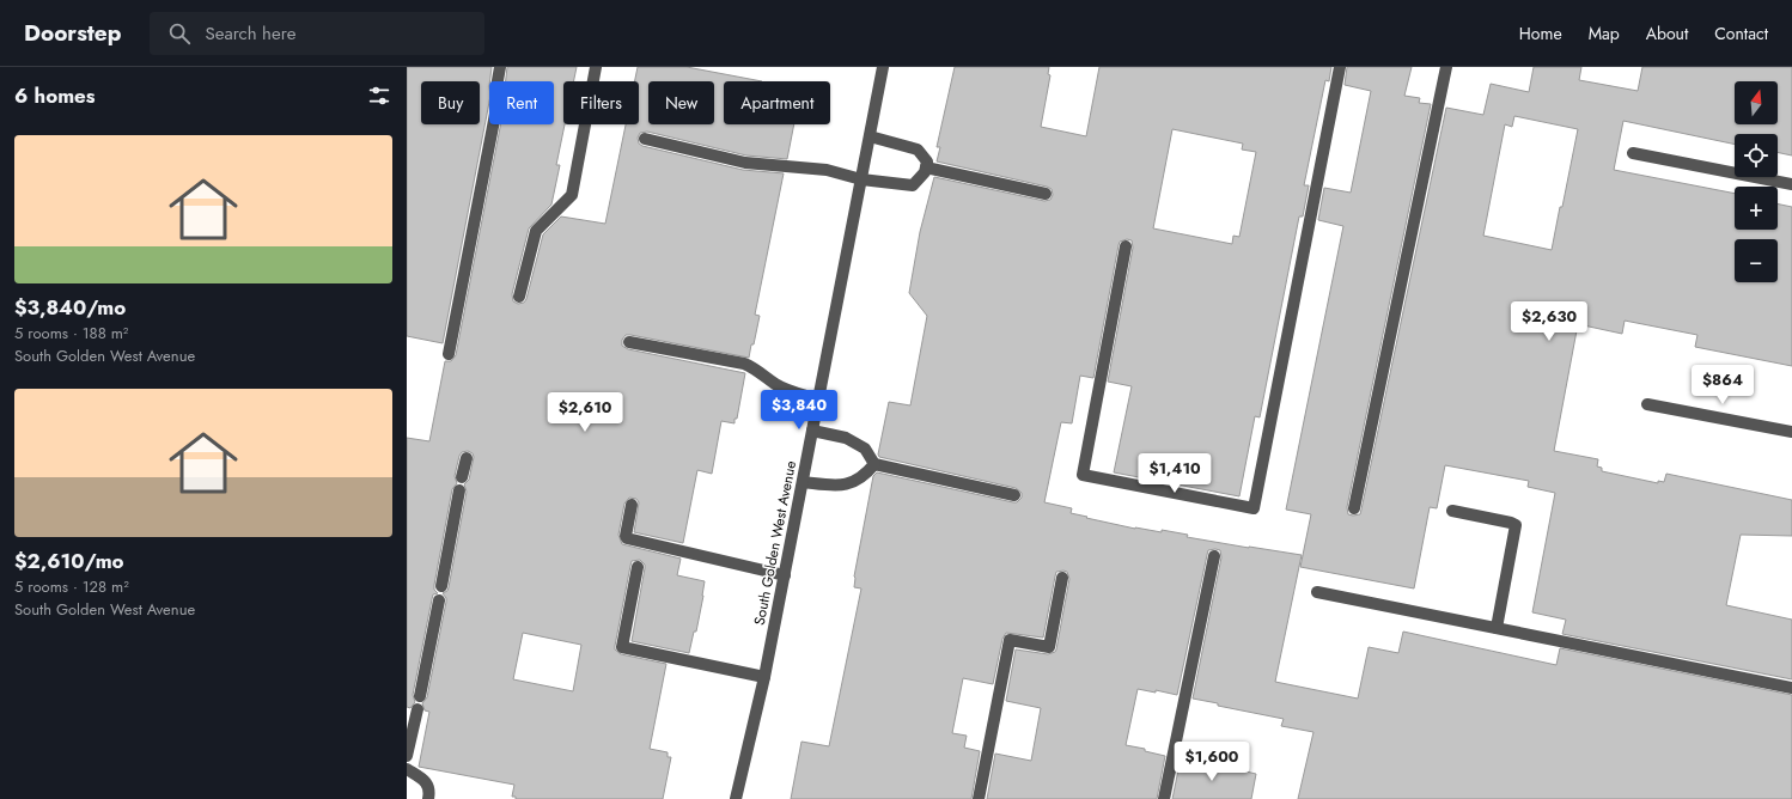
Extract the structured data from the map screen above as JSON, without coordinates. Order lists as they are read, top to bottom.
{
  "streets": {
    "street": ["South Golden West Avenue"]
  },
  "north": "top",
  "page": {
    "header": "Doorstep",
    "search": "Search here",
    "nav": [
      "Home",
      "Map",
      "About",
      "Contact"
    ],
    "heading": "6 homes",
    "map_buttons": ["+", "−"],
    "chip": [
      "Buy",
      "Rent",
      "Filters",
      "New",
      "Apartment"
    ],
    "list": [
      {
        "name": "$3,840/mo",
        "note": "5 rooms · 188 m² · South Golden West Avenue"
      },
      {
        "name": "$2,610/mo",
        "note": "5 rooms · 128 m² · South Golden West Avenue"
      }
    ],
    "price": [
      "$2,630",
      "$864",
      "$3,840",
      "$2,610",
      "$1,410",
      "$1,600"
    ]
  }
}
